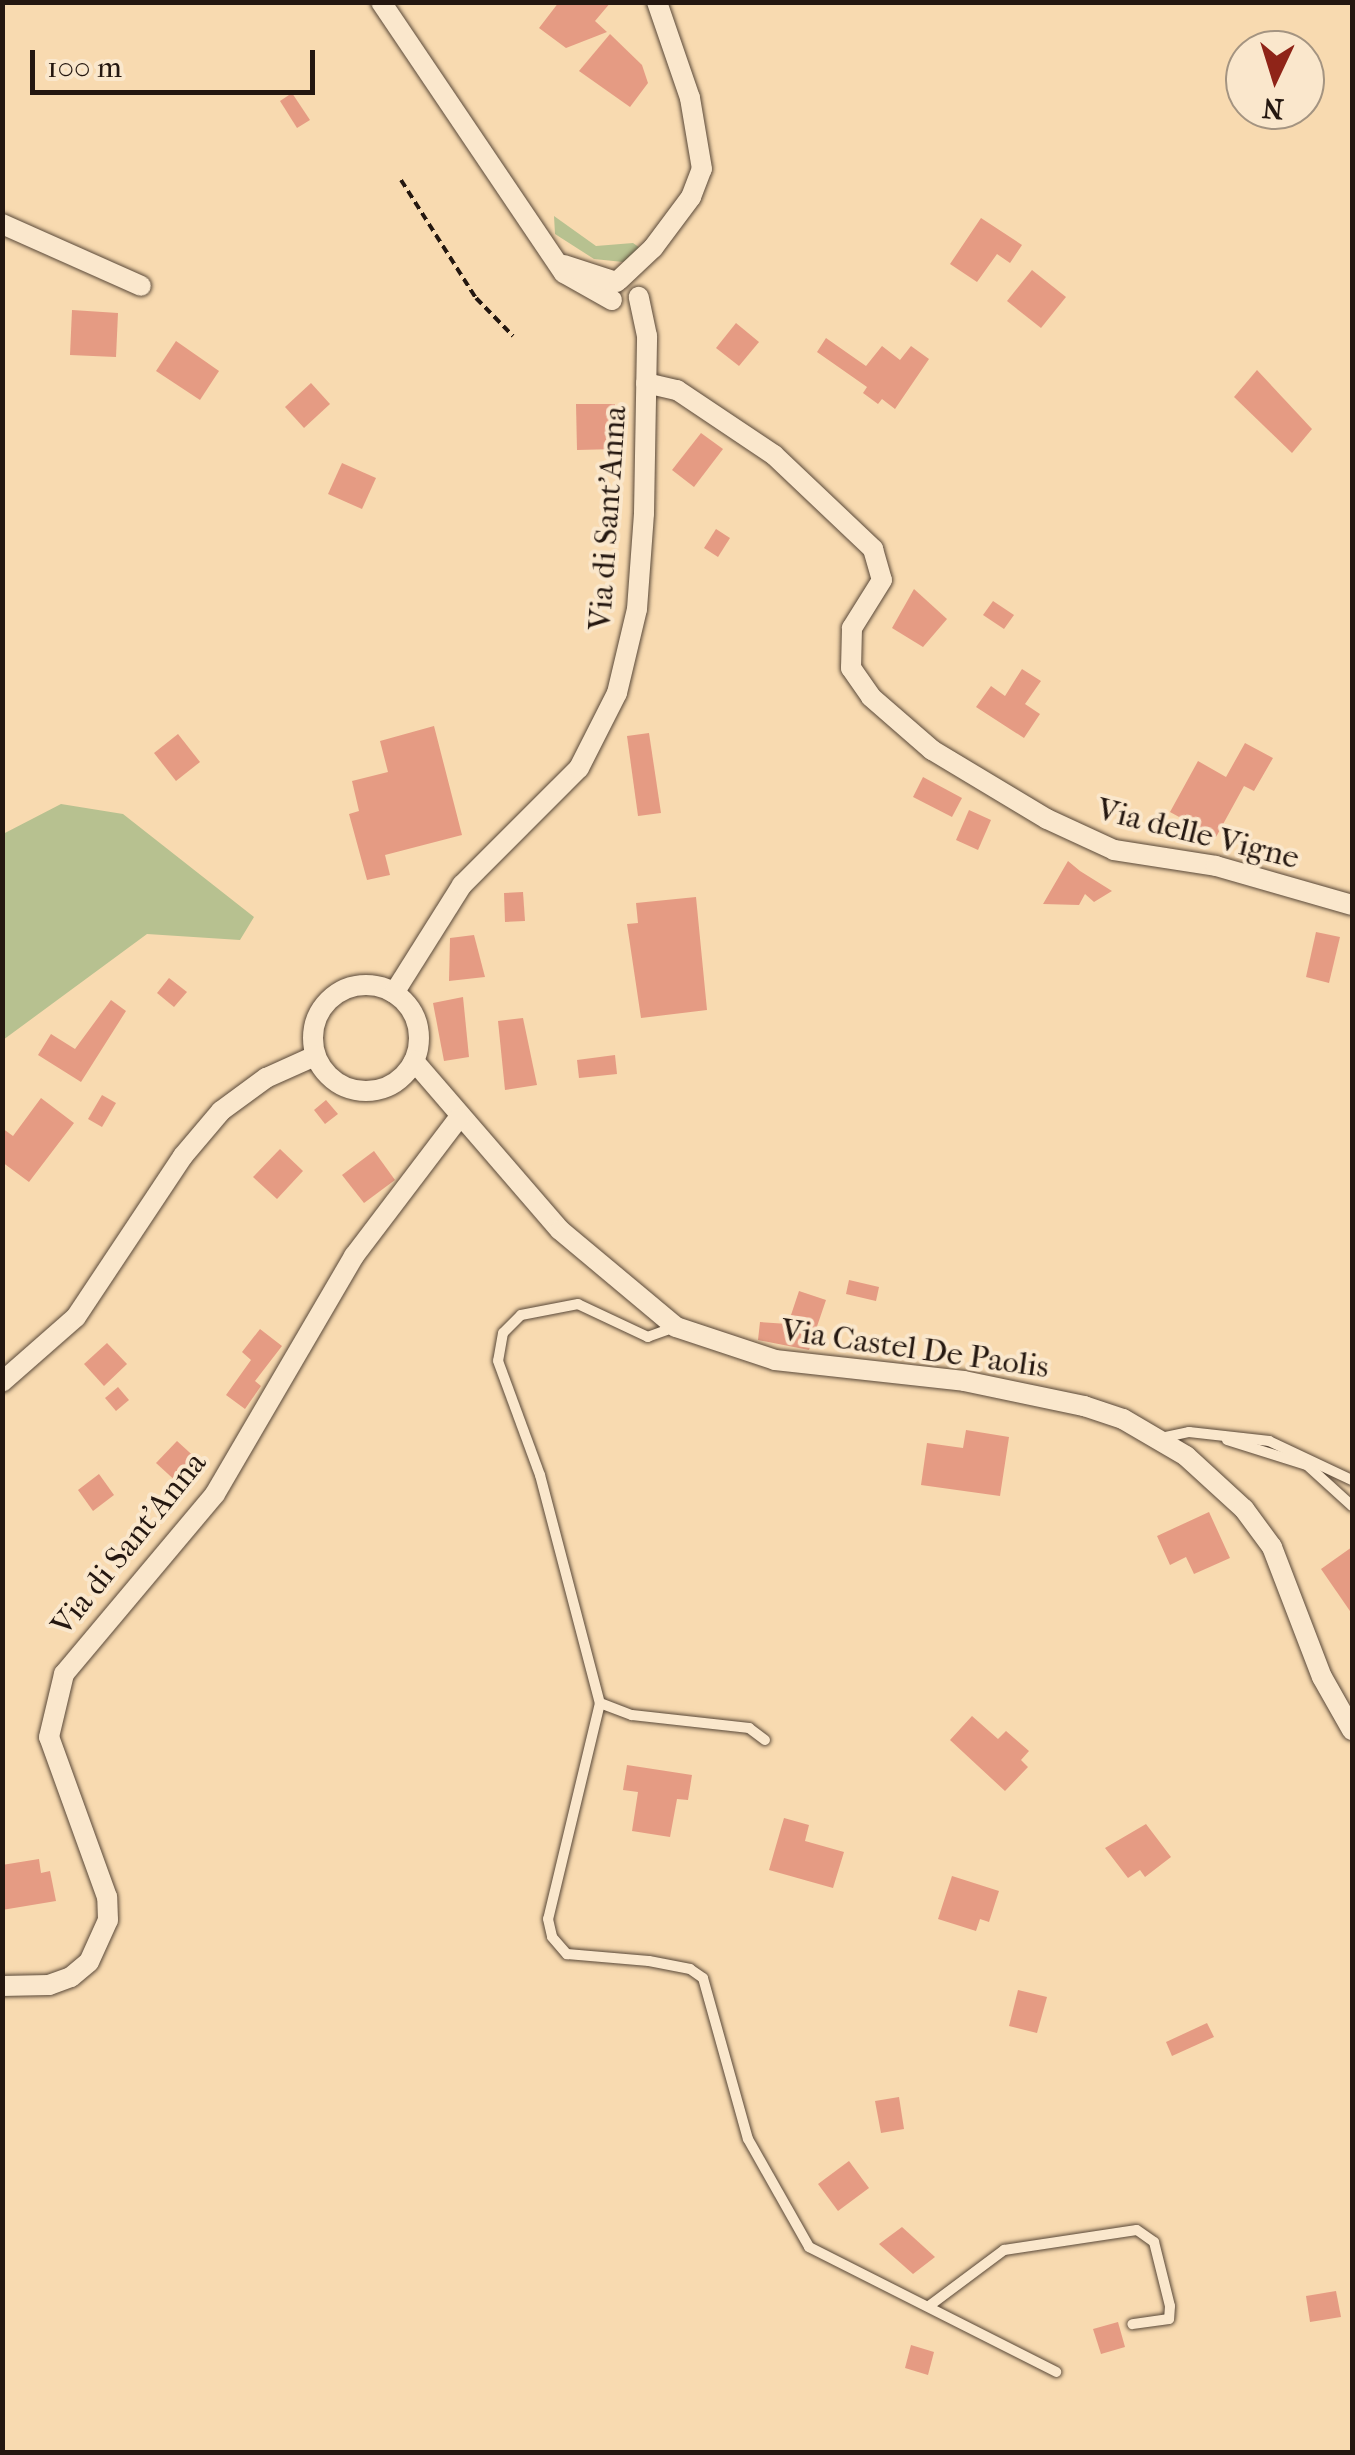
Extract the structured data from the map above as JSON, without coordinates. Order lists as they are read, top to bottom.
{
  "streets": {
    "street": ["Via di Sant'Anna", "Via delle Vigne", "Via Castel De Paolis"]
  },
  "crossings": [
    ["Via di Sant'Anna", "Via delle Vigne"],
    ["Via di Sant'Anna", "Via Castel De Paolis"]
  ],
  "scale_bar": "100 m",
  "north": "bottom"
}
